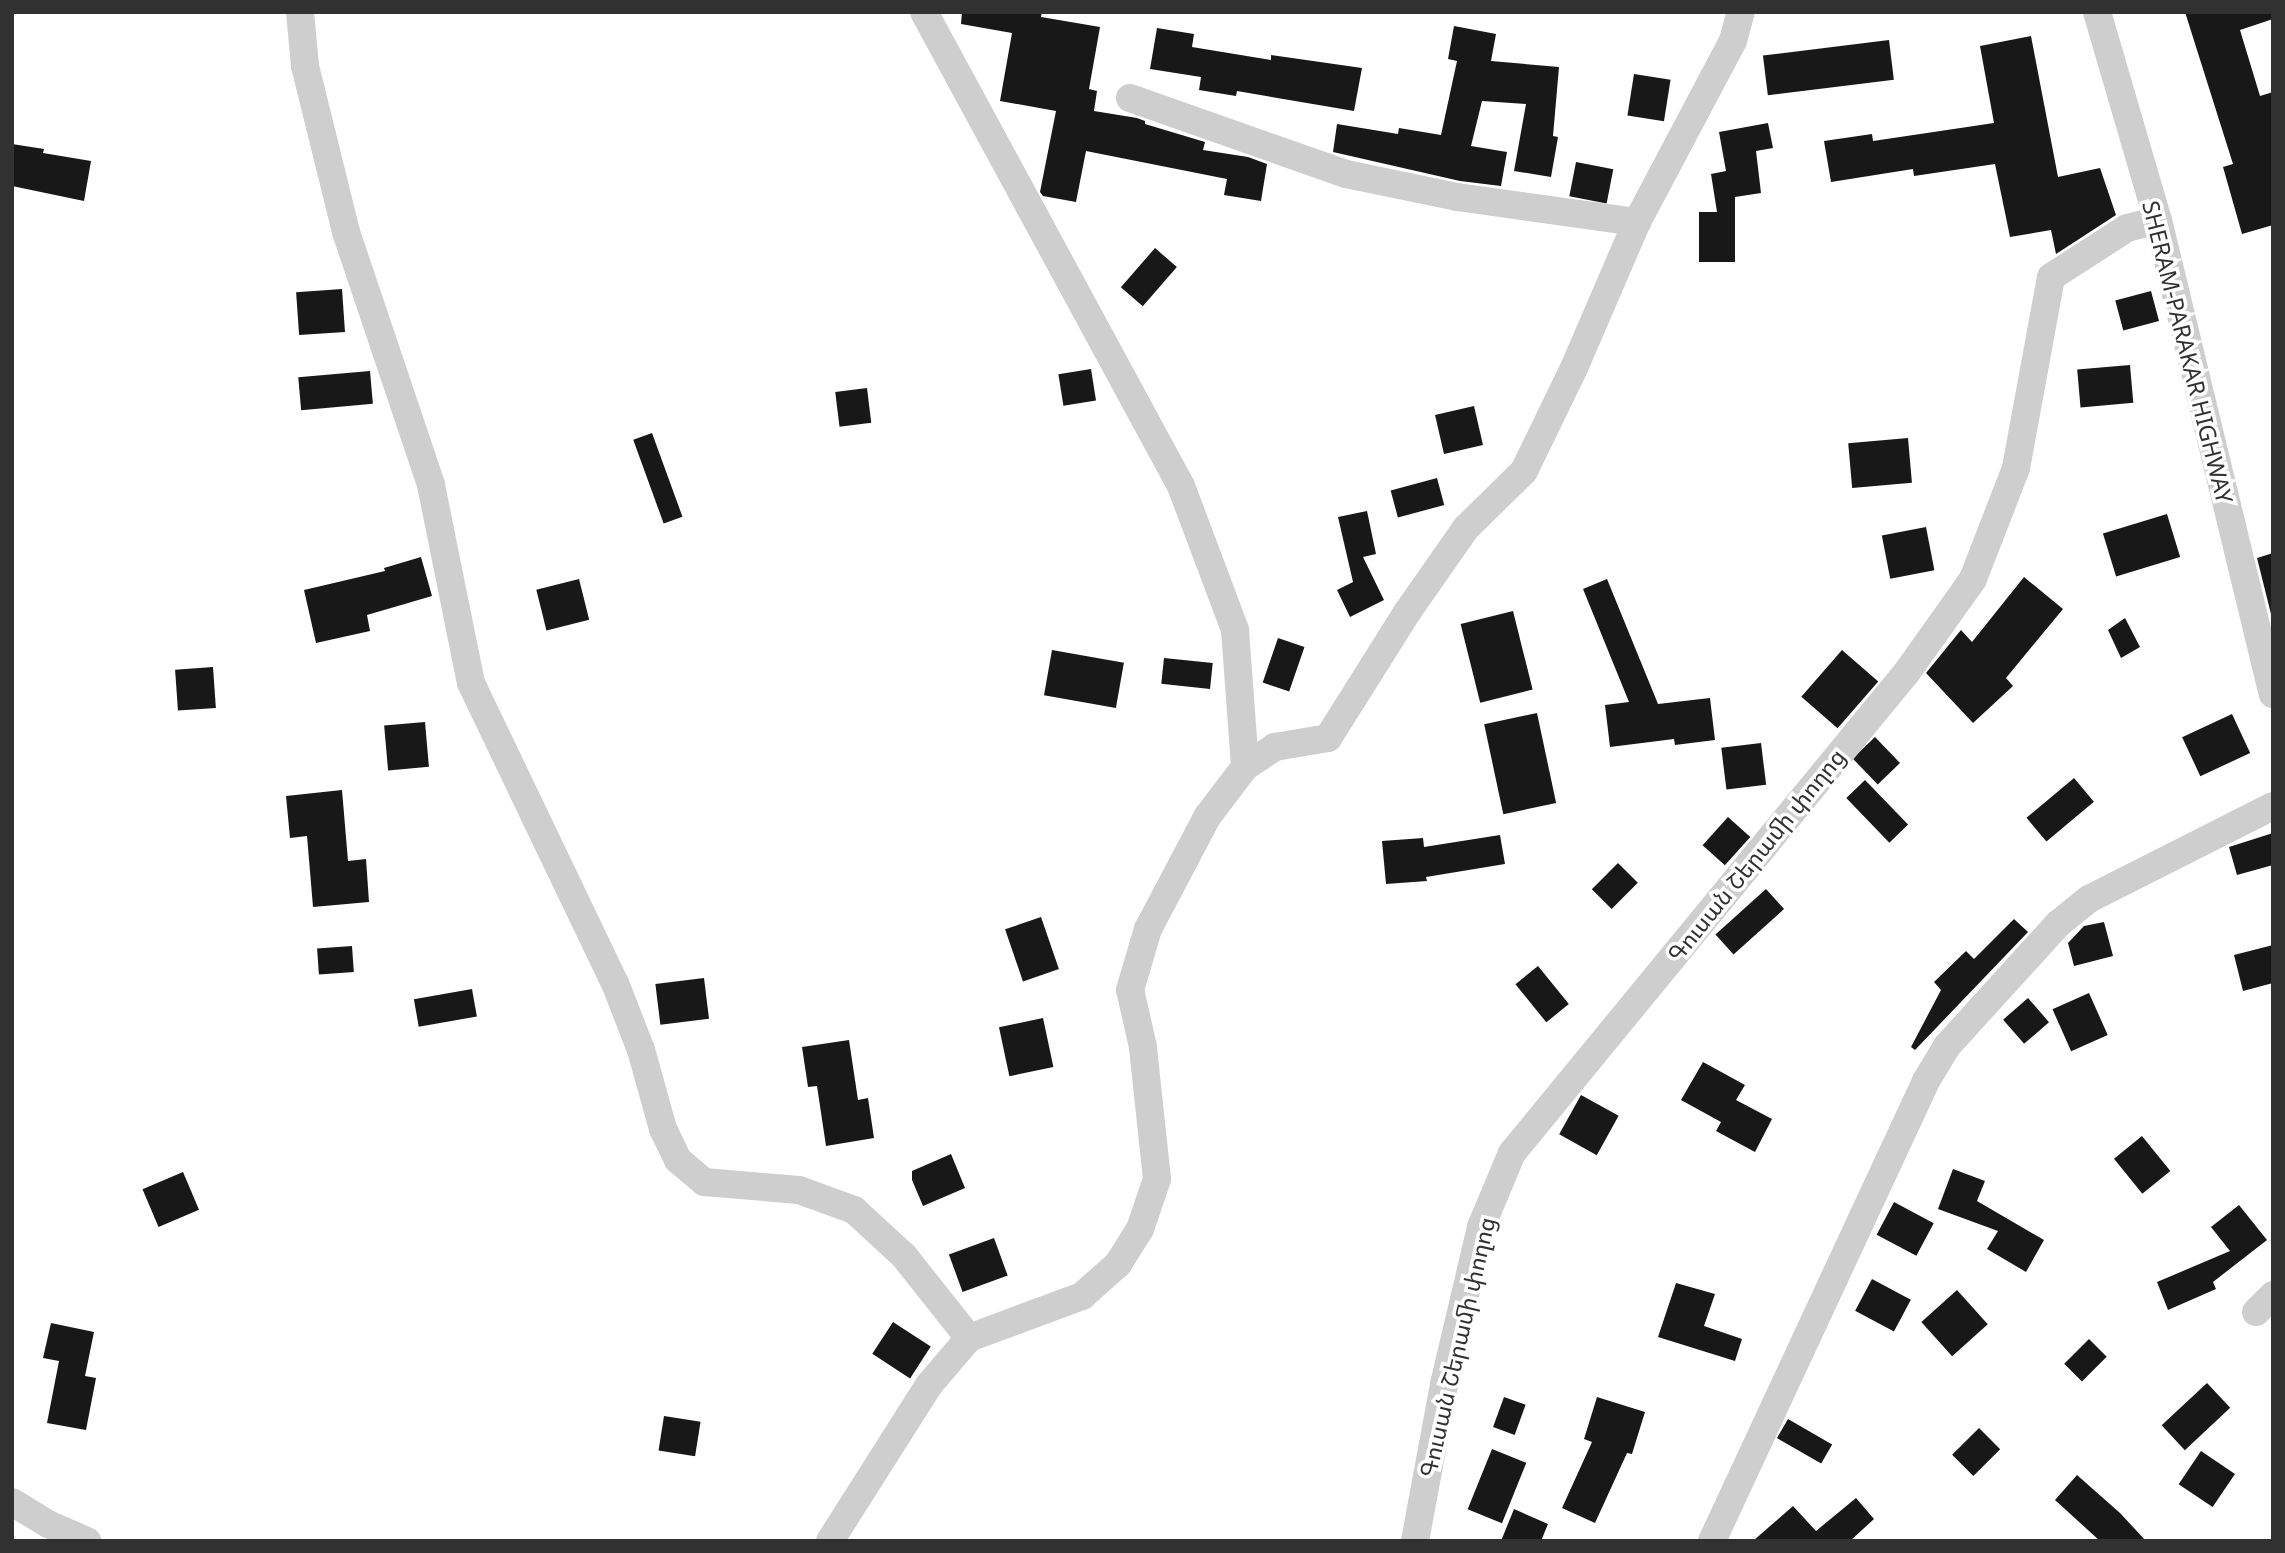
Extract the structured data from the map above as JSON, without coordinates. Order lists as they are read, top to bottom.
{
  "streets": {
    "street": ["SHERAM-PARAKAR HIGHWAY", "Գուսան Շերամի փողոց"]
  },
  "crossings": [
    ["SHERAM-PARAKAR HIGHWAY", "Գուսան Շերամի փողոց"]
  ]
}
